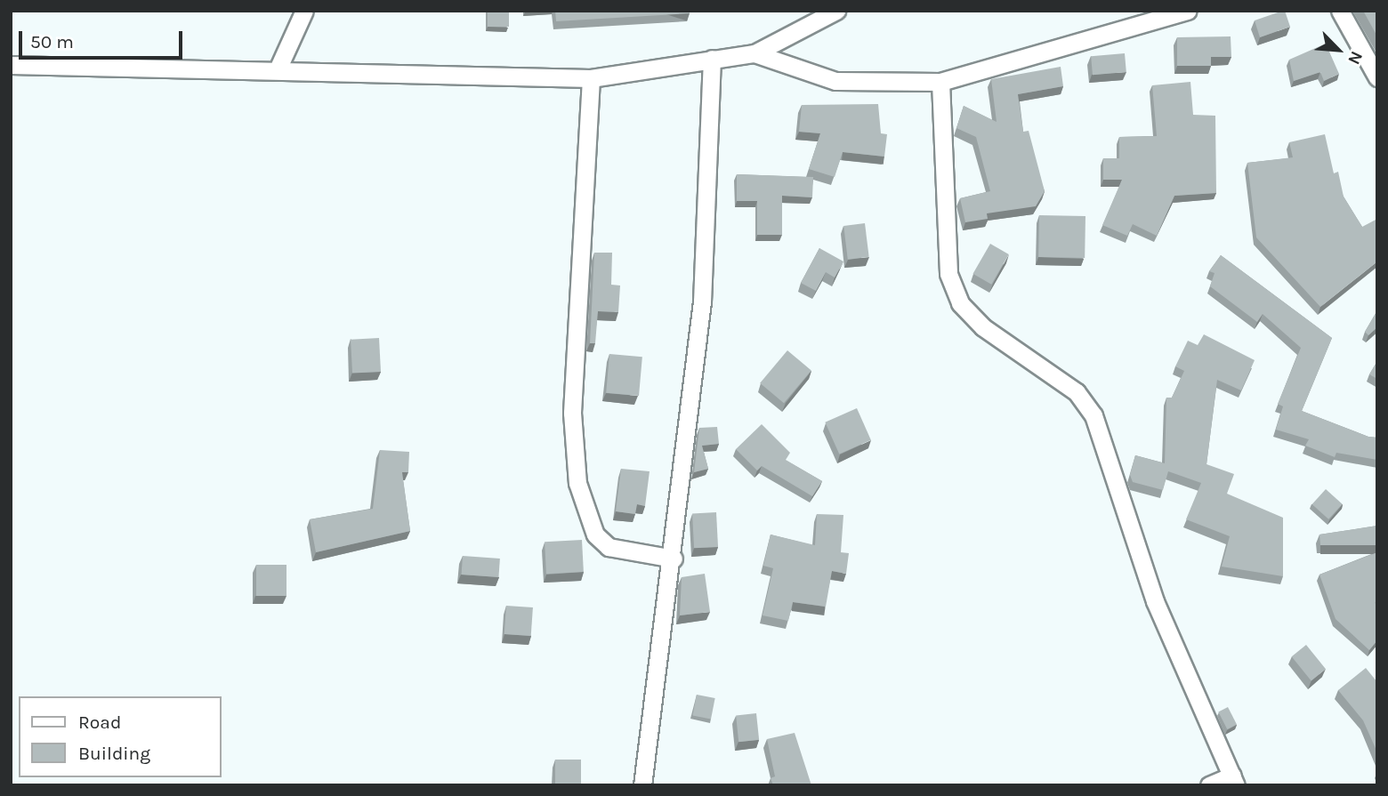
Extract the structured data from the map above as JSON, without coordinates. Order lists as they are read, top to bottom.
{
  "legend": ["Road", "Building"],
  "scale_bar": "50 m",
  "north": "bottom right"
}
